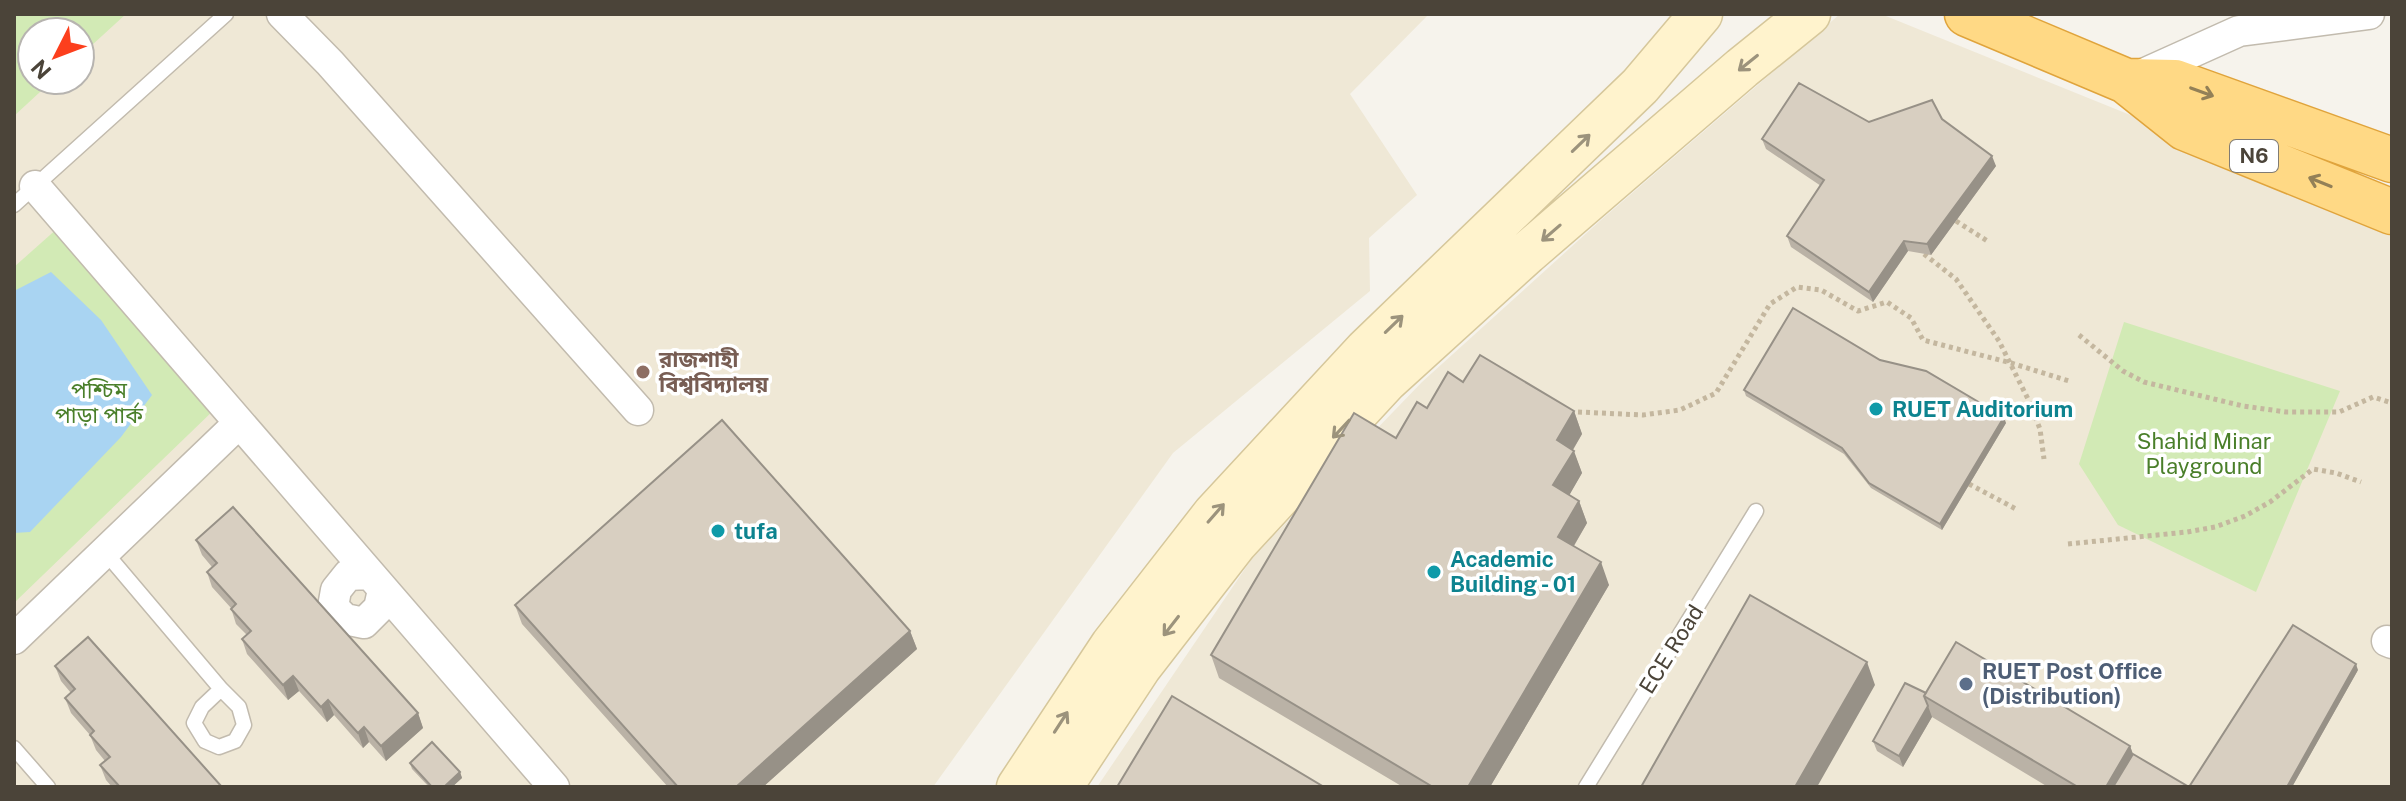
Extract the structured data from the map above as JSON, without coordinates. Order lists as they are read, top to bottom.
{
  "streets": {
    "highway": ["N6"],
    "lane": ["ECE Road"]
  },
  "parks": ["পশ্চিম পাড়া পার্ক", "Shahid Minar Playground"],
  "places": [
    "রাজশাহী বিশ্ববিদ্যালয়",
    "RUET Auditorium",
    "tufa",
    "Academic Building - 01",
    "RUET Post Office (Distribution)"
  ],
  "north": "bottom left"
}
